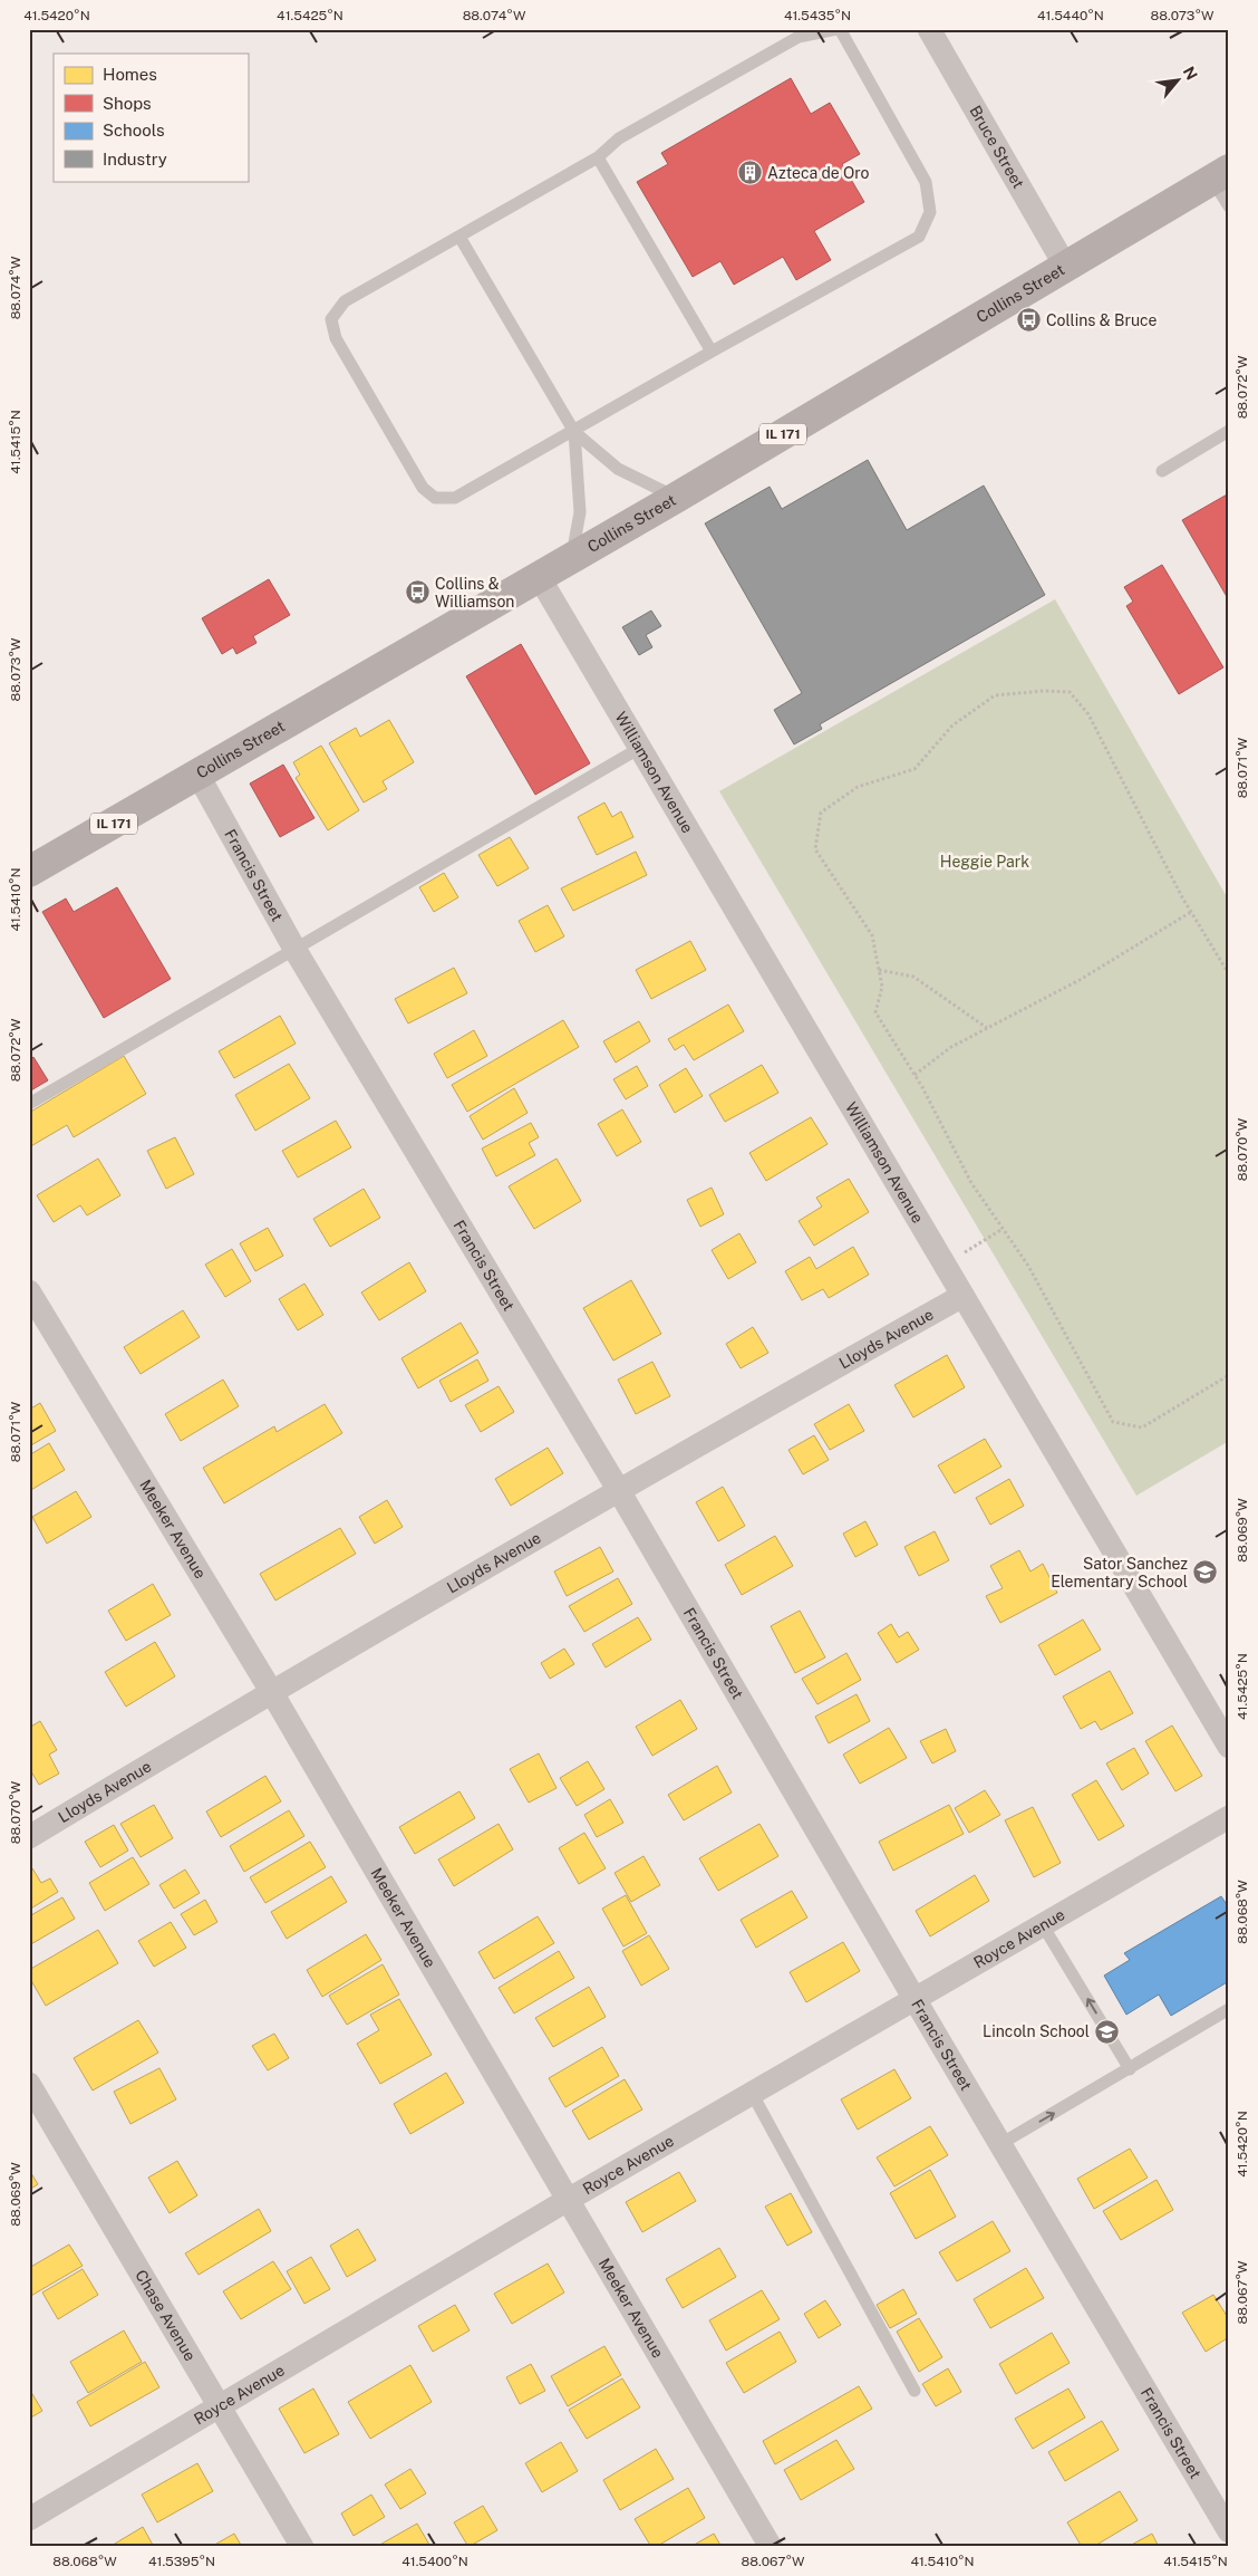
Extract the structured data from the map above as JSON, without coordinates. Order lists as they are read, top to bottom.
{
  "streets": {
    "main road": ["Collins Street", "IL 171"],
    "street": [
      "Bruce Street",
      "Williamson Avenue",
      "Francis Street",
      "Lloyds Avenue",
      "Meeker Avenue",
      "Royce Avenue",
      "Chase Avenue"
    ]
  },
  "crossings": [
    ["Bruce Street", "Collins Street"],
    ["Collins Street", "Williamson Avenue"],
    ["Collins Street", "Francis Street"],
    ["Williamson Avenue", "Lloyds Avenue"],
    ["Francis Street", "Lloyds Avenue"],
    ["Francis Street", "Royce Avenue"],
    ["Lloyds Avenue", "Meeker Avenue"],
    ["Meeker Avenue", "Royce Avenue"],
    ["Royce Avenue", "Chase Avenue"]
  ],
  "parks": ["Heggie Park"],
  "places": {
    "building": ["Azteca de Oro"],
    "bus stop": ["Collins & Bruce", "Collins & Williamson"],
    "school or university": ["Sator Sanchez Elementary School", "Lincoln School"]
  },
  "legend": [
    "Homes",
    "Shops",
    "Schools",
    "Industry"
  ],
  "north": "top right",
  "coordinates": [
    "41.5420°N",
    "41.5425°N",
    "88.074°W",
    "41.5435°N",
    "41.5440°N",
    "88.073°W",
    "88.072°W",
    "41.5415°N",
    "88.071°W",
    "41.5410°N",
    "88.070°W",
    "88.069°W",
    "88.068°W",
    "88.067°W",
    "41.5395°N",
    "41.5400°N"
  ]
}
